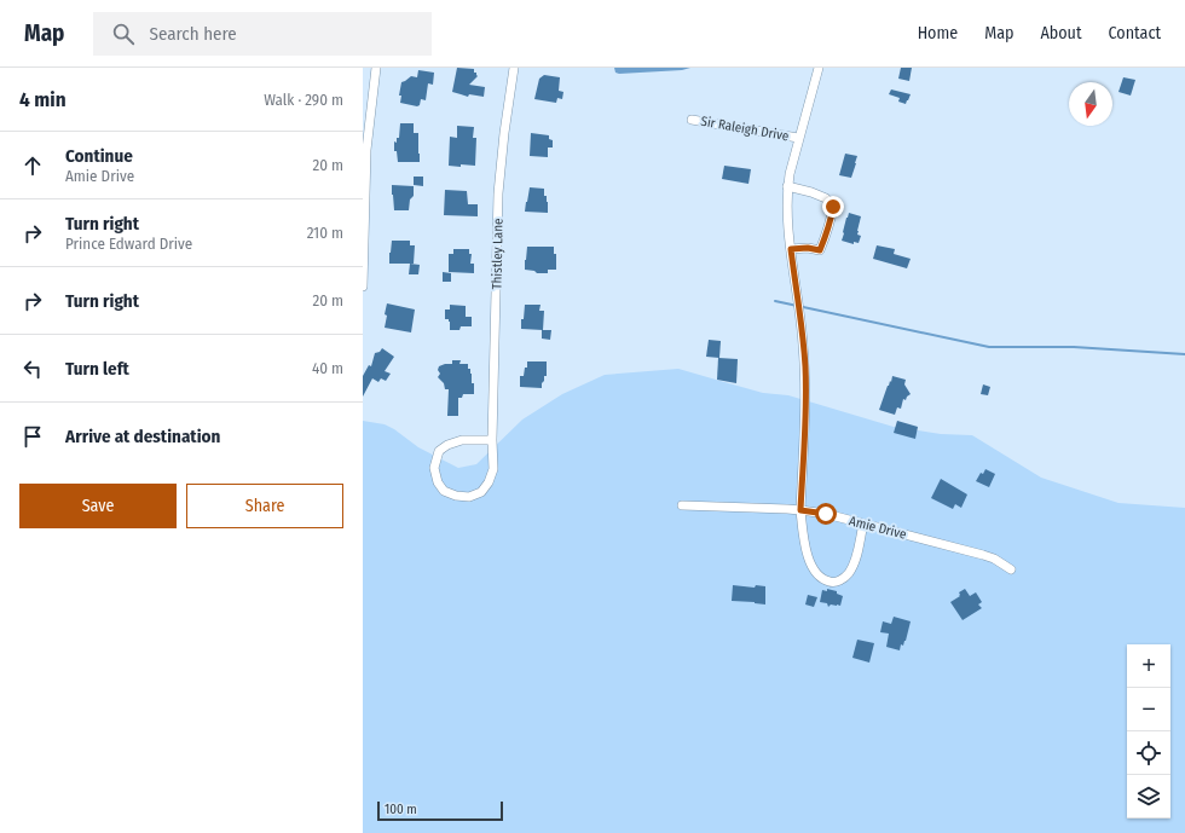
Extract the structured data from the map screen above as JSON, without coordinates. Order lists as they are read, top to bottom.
{
  "streets": {
    "street": ["Sir Raleigh Drive", "Thistley Lane", "Amie Drive"]
  },
  "scale_bar": "100 m",
  "north": "bottom",
  "page": {
    "header": "Map",
    "search": "Search here",
    "nav": [
      "Home",
      "Map",
      "About",
      "Contact"
    ],
    "heading": ["4 min", "Walk · 290 m"],
    "list": [
      ["Continue", "Amie Drive", "20 m"],
      ["Turn right", "Prince Edward Drive", "210 m"],
      ["Turn right", "20 m"],
      ["Turn left", "40 m"],
      "Arrive at destination"
    ],
    "buttons": ["Save", "Share"],
    "map_buttons": ["+", "−"],
    "scale": "100 m"
  }
}
